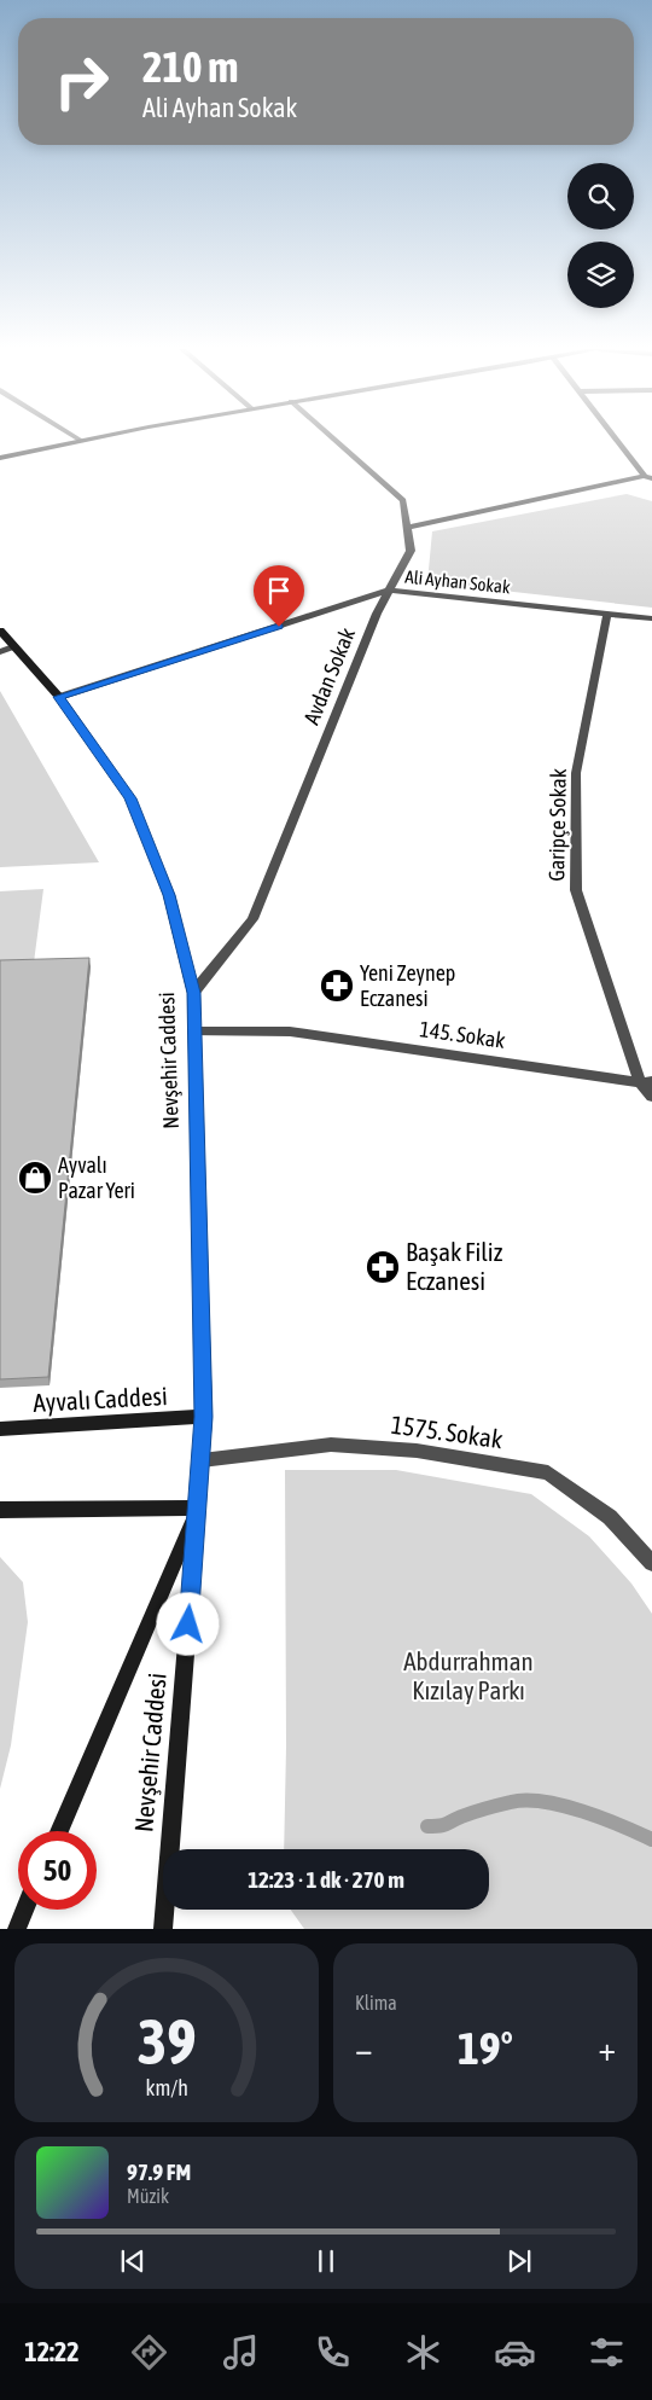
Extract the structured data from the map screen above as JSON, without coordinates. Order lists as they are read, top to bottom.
{
  "streets": {
    "main road": ["Nevşehir Caddesi", "Ayvalı Caddesi"],
    "street": [
      "Ali Ayhan Sokak",
      "Avdan Sokak",
      "Garipçe Sokak",
      "145. Sokak",
      "1575. Sokak"
    ]
  },
  "crossings": [
    ["Ali Ayhan Sokak", "Avdan Sokak"],
    ["Ali Ayhan Sokak", "Garipçe Sokak"],
    ["Ali Ayhan Sokak", "Nevşehir Caddesi"],
    ["Avdan Sokak", "Nevşehir Caddesi"],
    ["Garipçe Sokak", "145. Sokak"],
    ["145. Sokak", "Nevşehir Caddesi"],
    ["Nevşehir Caddesi", "Ayvalı Caddesi"],
    ["Nevşehir Caddesi", "1575. Sokak"]
  ],
  "parks": ["Abdurrahman Kızılay Parkı"],
  "places": {
    "pharmacy": ["Yeni Zeynep Eczanesi", "Başak Filiz Eczanesi"],
    "shop": ["Ayvalı Pazar Yeri"]
  },
  "page": {
    "turn": ["210 m", "Ali Ayhan Sokak"],
    "limit": "50",
    "trip": "12:23 · 1 dk · 270 m",
    "tile": "Klima",
    "heat": ["−", "19°", "+"],
    "song": ["97.9 FM", "Müzik"],
    "tabs": "12:22",
    "gauge": ["39", "km/h"]
  }
}
